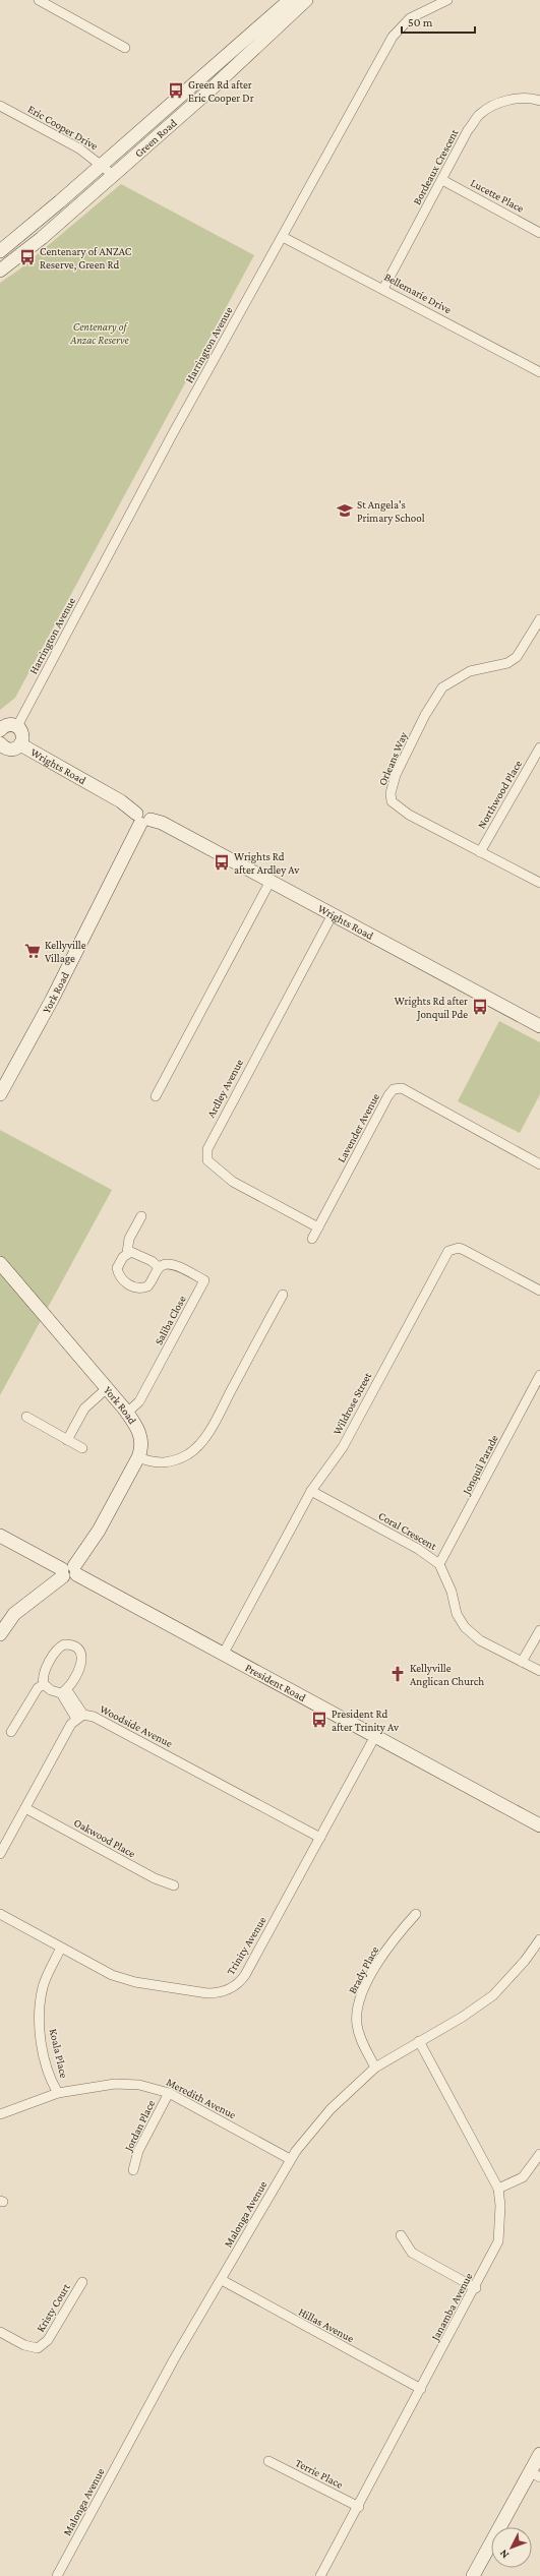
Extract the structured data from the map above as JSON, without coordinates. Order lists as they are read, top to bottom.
{
  "streets": {
    "street": [
      "Eric Cooper Drive",
      "Green Road",
      "Bordeaux Crescent",
      "Lucette Place",
      "Bellemarie Drive",
      "Harrington Avenue",
      "Orleans Way",
      "Wrights Road",
      "Northwood Place",
      "York Road",
      "Ardley Avenue",
      "Lavender Avenue",
      "Saliba Close",
      "Wildrose Street",
      "Jonquil Parade",
      "Coral Crescent",
      "President Road",
      "Woodside Avenue",
      "Oakwood Place",
      "Trinity Avenue",
      "Brady Place",
      "Koala Place",
      "Meredith Avenue",
      "Jordan Place",
      "Malonga Avenue",
      "Janamba Avenue",
      "Kristy Court",
      "Hillas Avenue",
      "Terrie Place"
    ]
  },
  "crossings": [
    ["Eric Cooper Drive", "Green Road"],
    ["Bordeaux Crescent", "Lucette Place"],
    ["Bordeaux Crescent", "Bellemarie Drive"],
    ["Bellemarie Drive", "Harrington Avenue"],
    ["Orleans Way", "Northwood Place"],
    ["Wrights Road", "York Road"],
    ["Wrights Road", "Ardley Avenue"],
    ["York Road", "Saliba Close"],
    ["York Road", "President Road"],
    ["Ardley Avenue", "Lavender Avenue"],
    ["Wildrose Street", "Coral Crescent"],
    ["Wildrose Street", "President Road"],
    ["Jonquil Parade", "Coral Crescent"],
    ["President Road", "Trinity Avenue"],
    ["Woodside Avenue", "Trinity Avenue"],
    ["Trinity Avenue", "Koala Place"],
    ["Brady Place", "Malonga Avenue"],
    ["Koala Place", "Meredith Avenue"],
    ["Meredith Avenue", "Jordan Place"],
    ["Meredith Avenue", "Malonga Avenue"],
    ["Malonga Avenue", "Janamba Avenue"],
    ["Malonga Avenue", "Hillas Avenue"],
    ["Janamba Avenue", "Hillas Avenue"],
    ["Janamba Avenue", "Terrie Place"]
  ],
  "parks": ["Centenary of Anzac Reserve"],
  "places": {
    "bus stop": [
      "Green Rd after Eric Cooper Dr",
      "Centenary of ANZAC Reserve, Green Rd",
      "Wrights Rd after Ardley Av",
      "Wrights Rd after Jonquil Pde",
      "President Rd after Trinity Av"
    ],
    "school or university": ["St Angela's Primary School"],
    "supermarket": ["Kellyville Village"],
    "church": ["Kellyville Anglican Church"]
  },
  "scale_bar": "50 m",
  "north": "bottom left"
}
